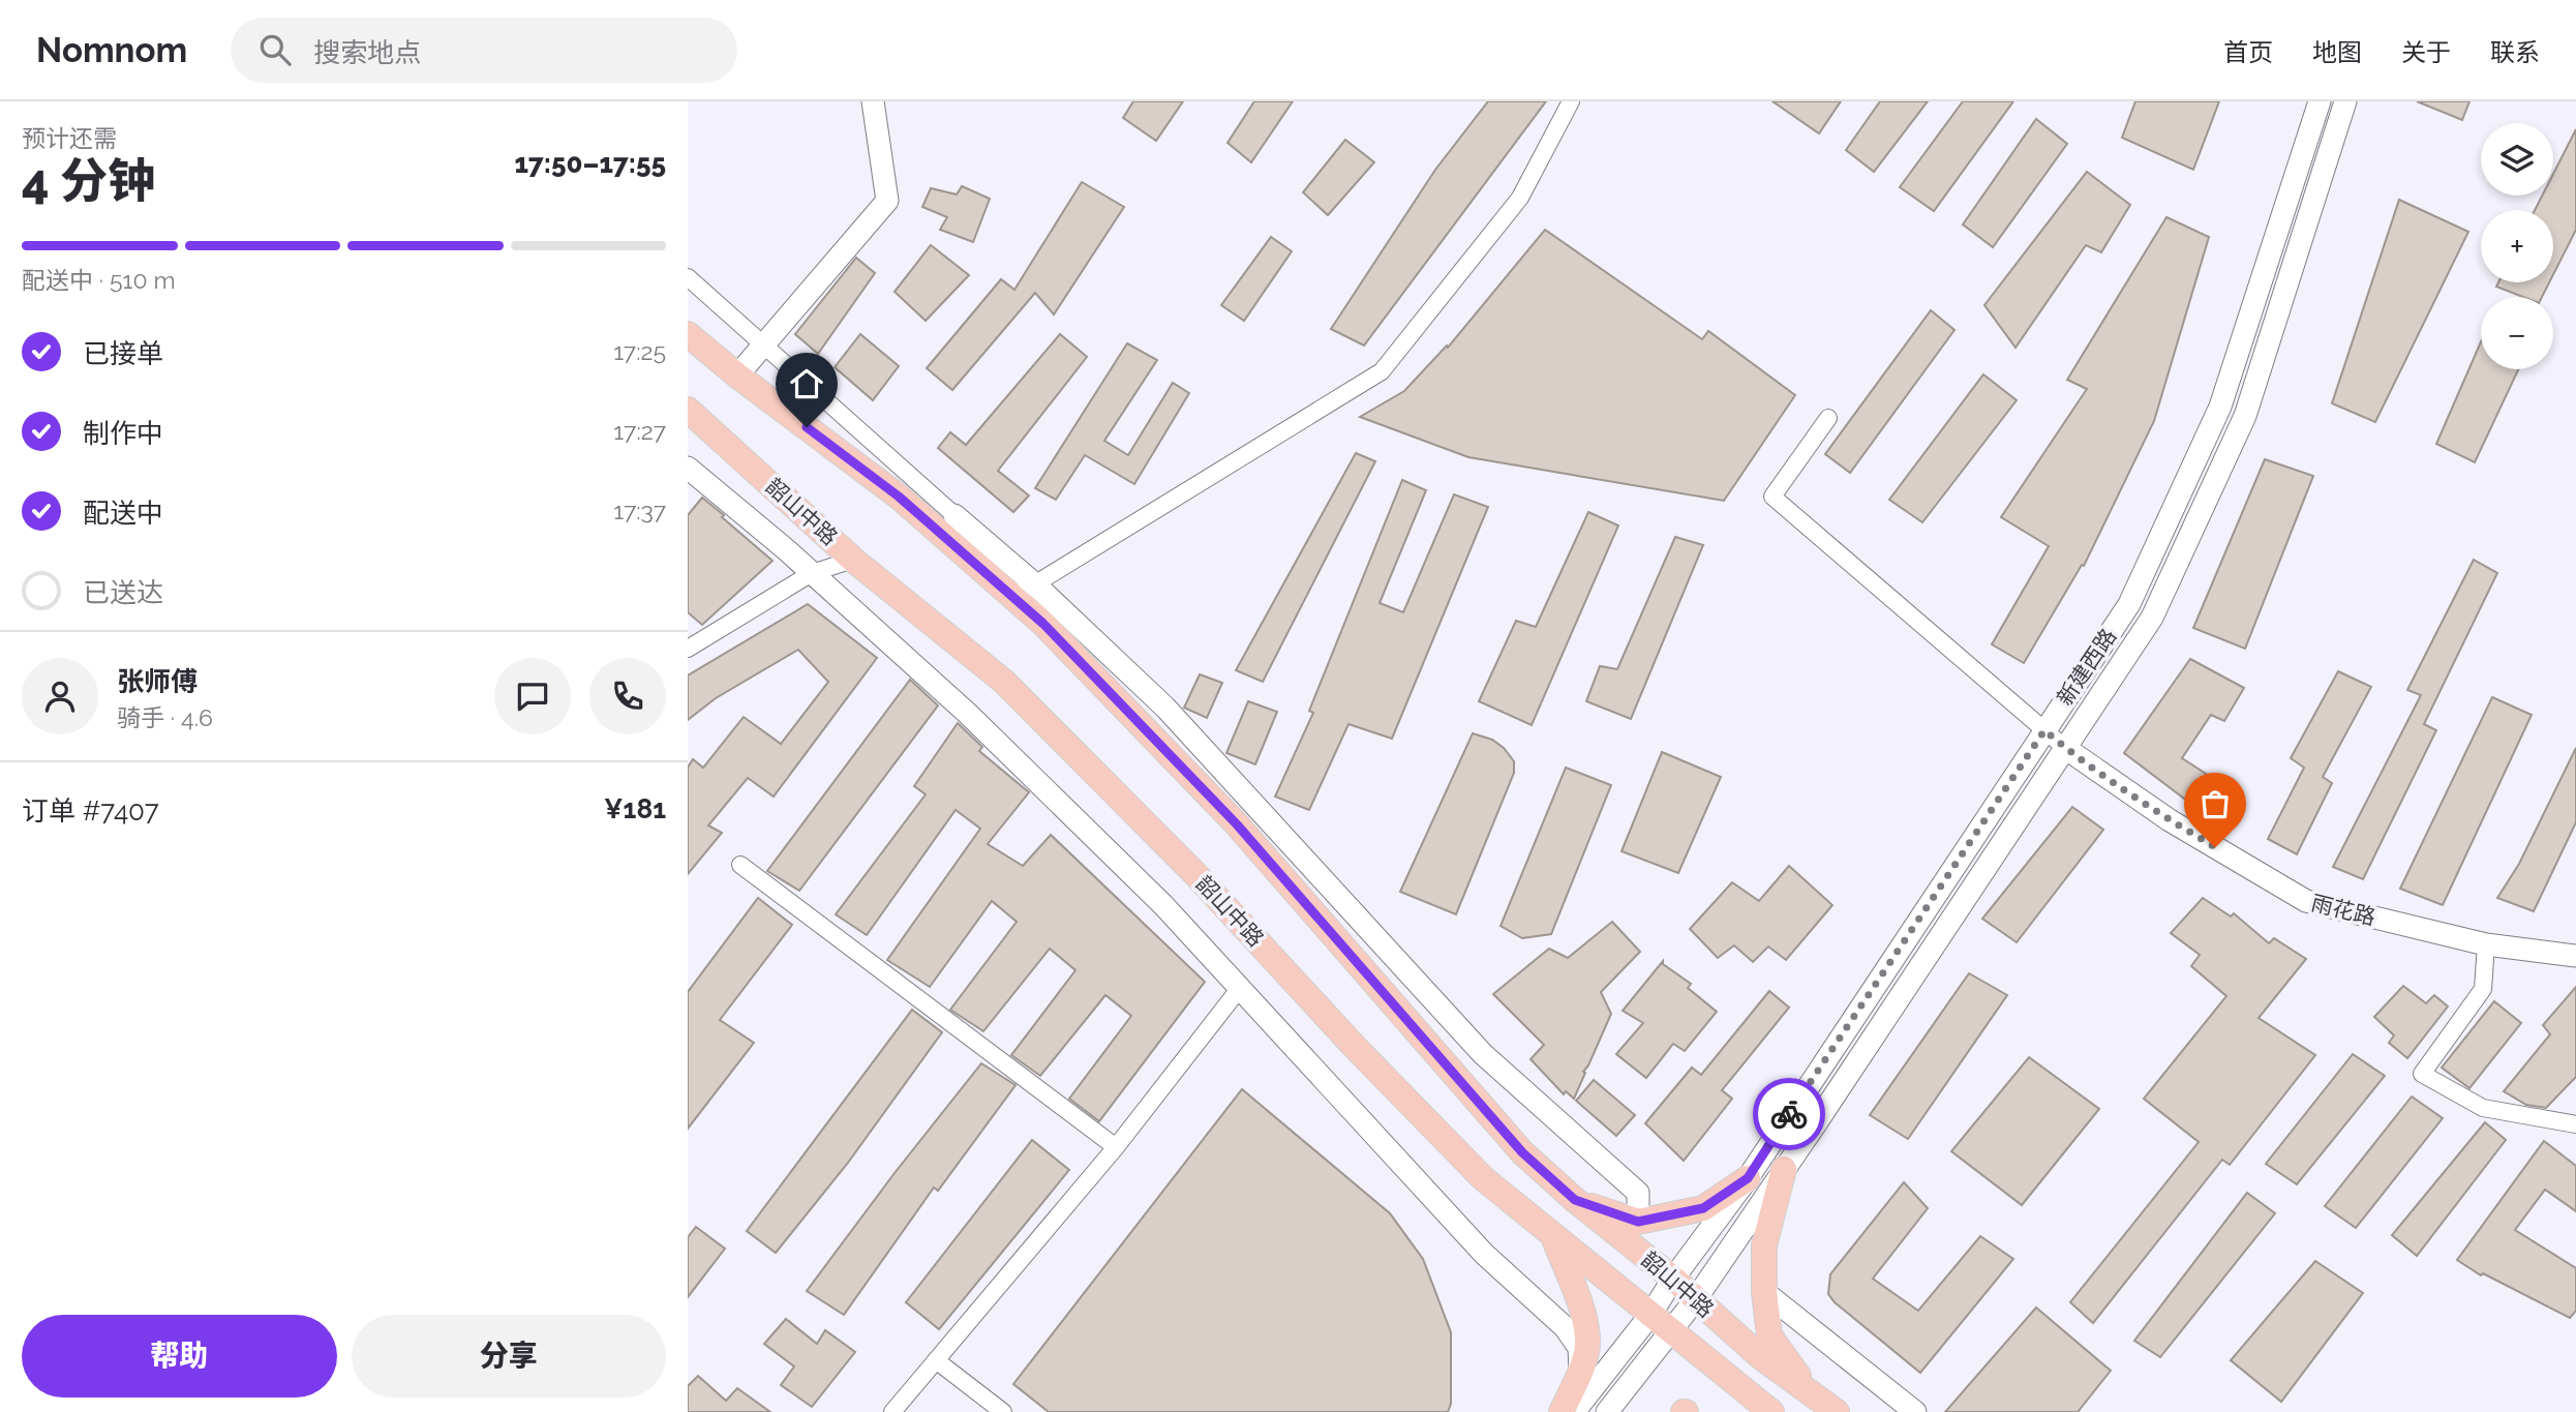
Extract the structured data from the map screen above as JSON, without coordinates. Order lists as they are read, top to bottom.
{
  "streets": {
    "main road": ["韶山中路"],
    "street": ["新建西路", "雨花路"]
  },
  "crossings": [
    ["韶山中路", "新建西路"],
    ["新建西路", "雨花路"]
  ],
  "page": {
    "header": "Nomnom",
    "search": "搜索地点",
    "nav": [
      "首页",
      "地图",
      "关于",
      "联系"
    ],
    "heading": ["4 分钟", "预计还需", "17:50–17:55"],
    "panel": [
      "张师傅",
      "骑手 · 4.6",
      "订单 #7407",
      "¥181"
    ],
    "map_buttons": ["+", "−"],
    "bar": "配送中 · 510 m",
    "list": [
      ["已接单", "17:25"],
      ["制作中", "17:27"],
      ["配送中", "17:37"],
      "已送达"
    ],
    "buttons": ["帮助", "分享"]
  }
}
